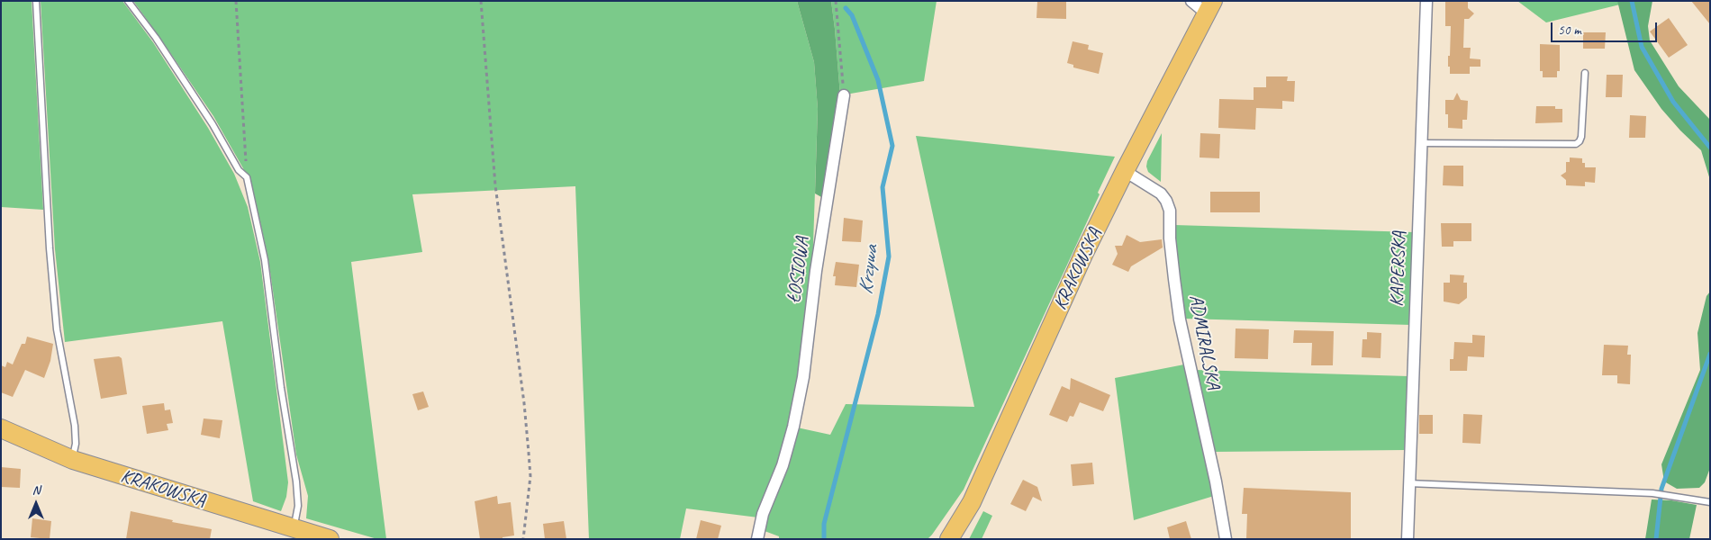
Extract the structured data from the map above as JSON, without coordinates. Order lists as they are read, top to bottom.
{
  "streets": {
    "main road": ["KRAKOWSKA"],
    "street": ["KAPERSKA", "ŁOSIOWA", "ADMIRALSKA"]
  },
  "crossings": [
    ["KRAKOWSKA", "ADMIRALSKA"]
  ],
  "water": ["Krzywa"],
  "scale_bar": "50 m",
  "north": "top"
}
